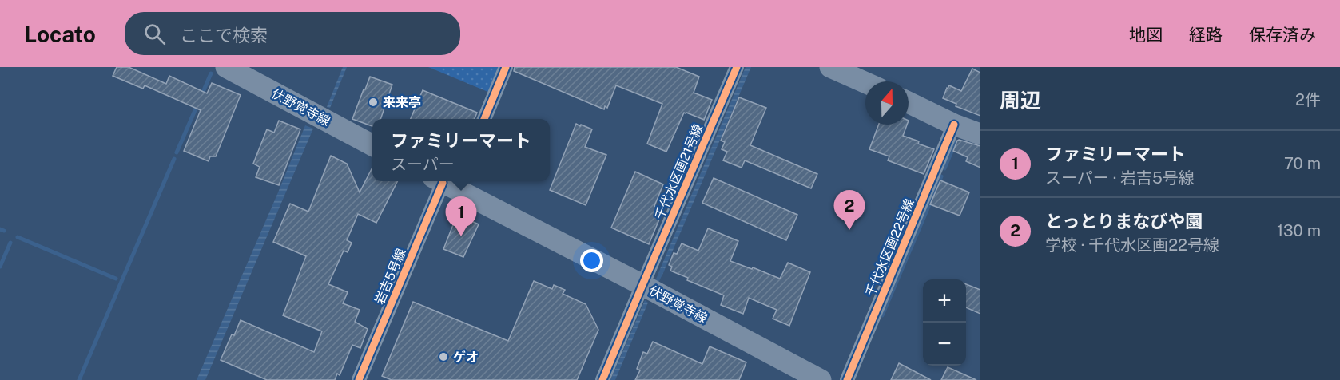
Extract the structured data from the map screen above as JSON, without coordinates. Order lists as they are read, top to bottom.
{
  "streets": {
    "main road": ["伏野覚寺線"],
    "street": ["千代水区画21号線", "千代水区画22号線", "岩吉5号線"]
  },
  "crossings": [
    ["伏野覚寺線", "千代水区画21号線"],
    ["伏野覚寺線", "岩吉5号線"]
  ],
  "places": ["来来亭", "ゲオ"],
  "north": "top",
  "page": {
    "header": "Locato",
    "search": "ここで検索",
    "nav": ["地図", "経路", "保存済み"],
    "heading": ["周辺", "2件"],
    "popup": ["ファミリーマート", "スーパー"],
    "list": [
      {
        "mark": "1",
        "name": "ファミリーマート",
        "note": "スーパー · 岩吉5号線",
        "value": "70 m"
      },
      {
        "mark": "2",
        "name": "とっとりまなびや園",
        "note": "学校 · 千代水区画22号線",
        "value": "130 m"
      }
    ],
    "pins": ["2", "1"],
    "map_buttons": ["+", "−"]
  }
}
